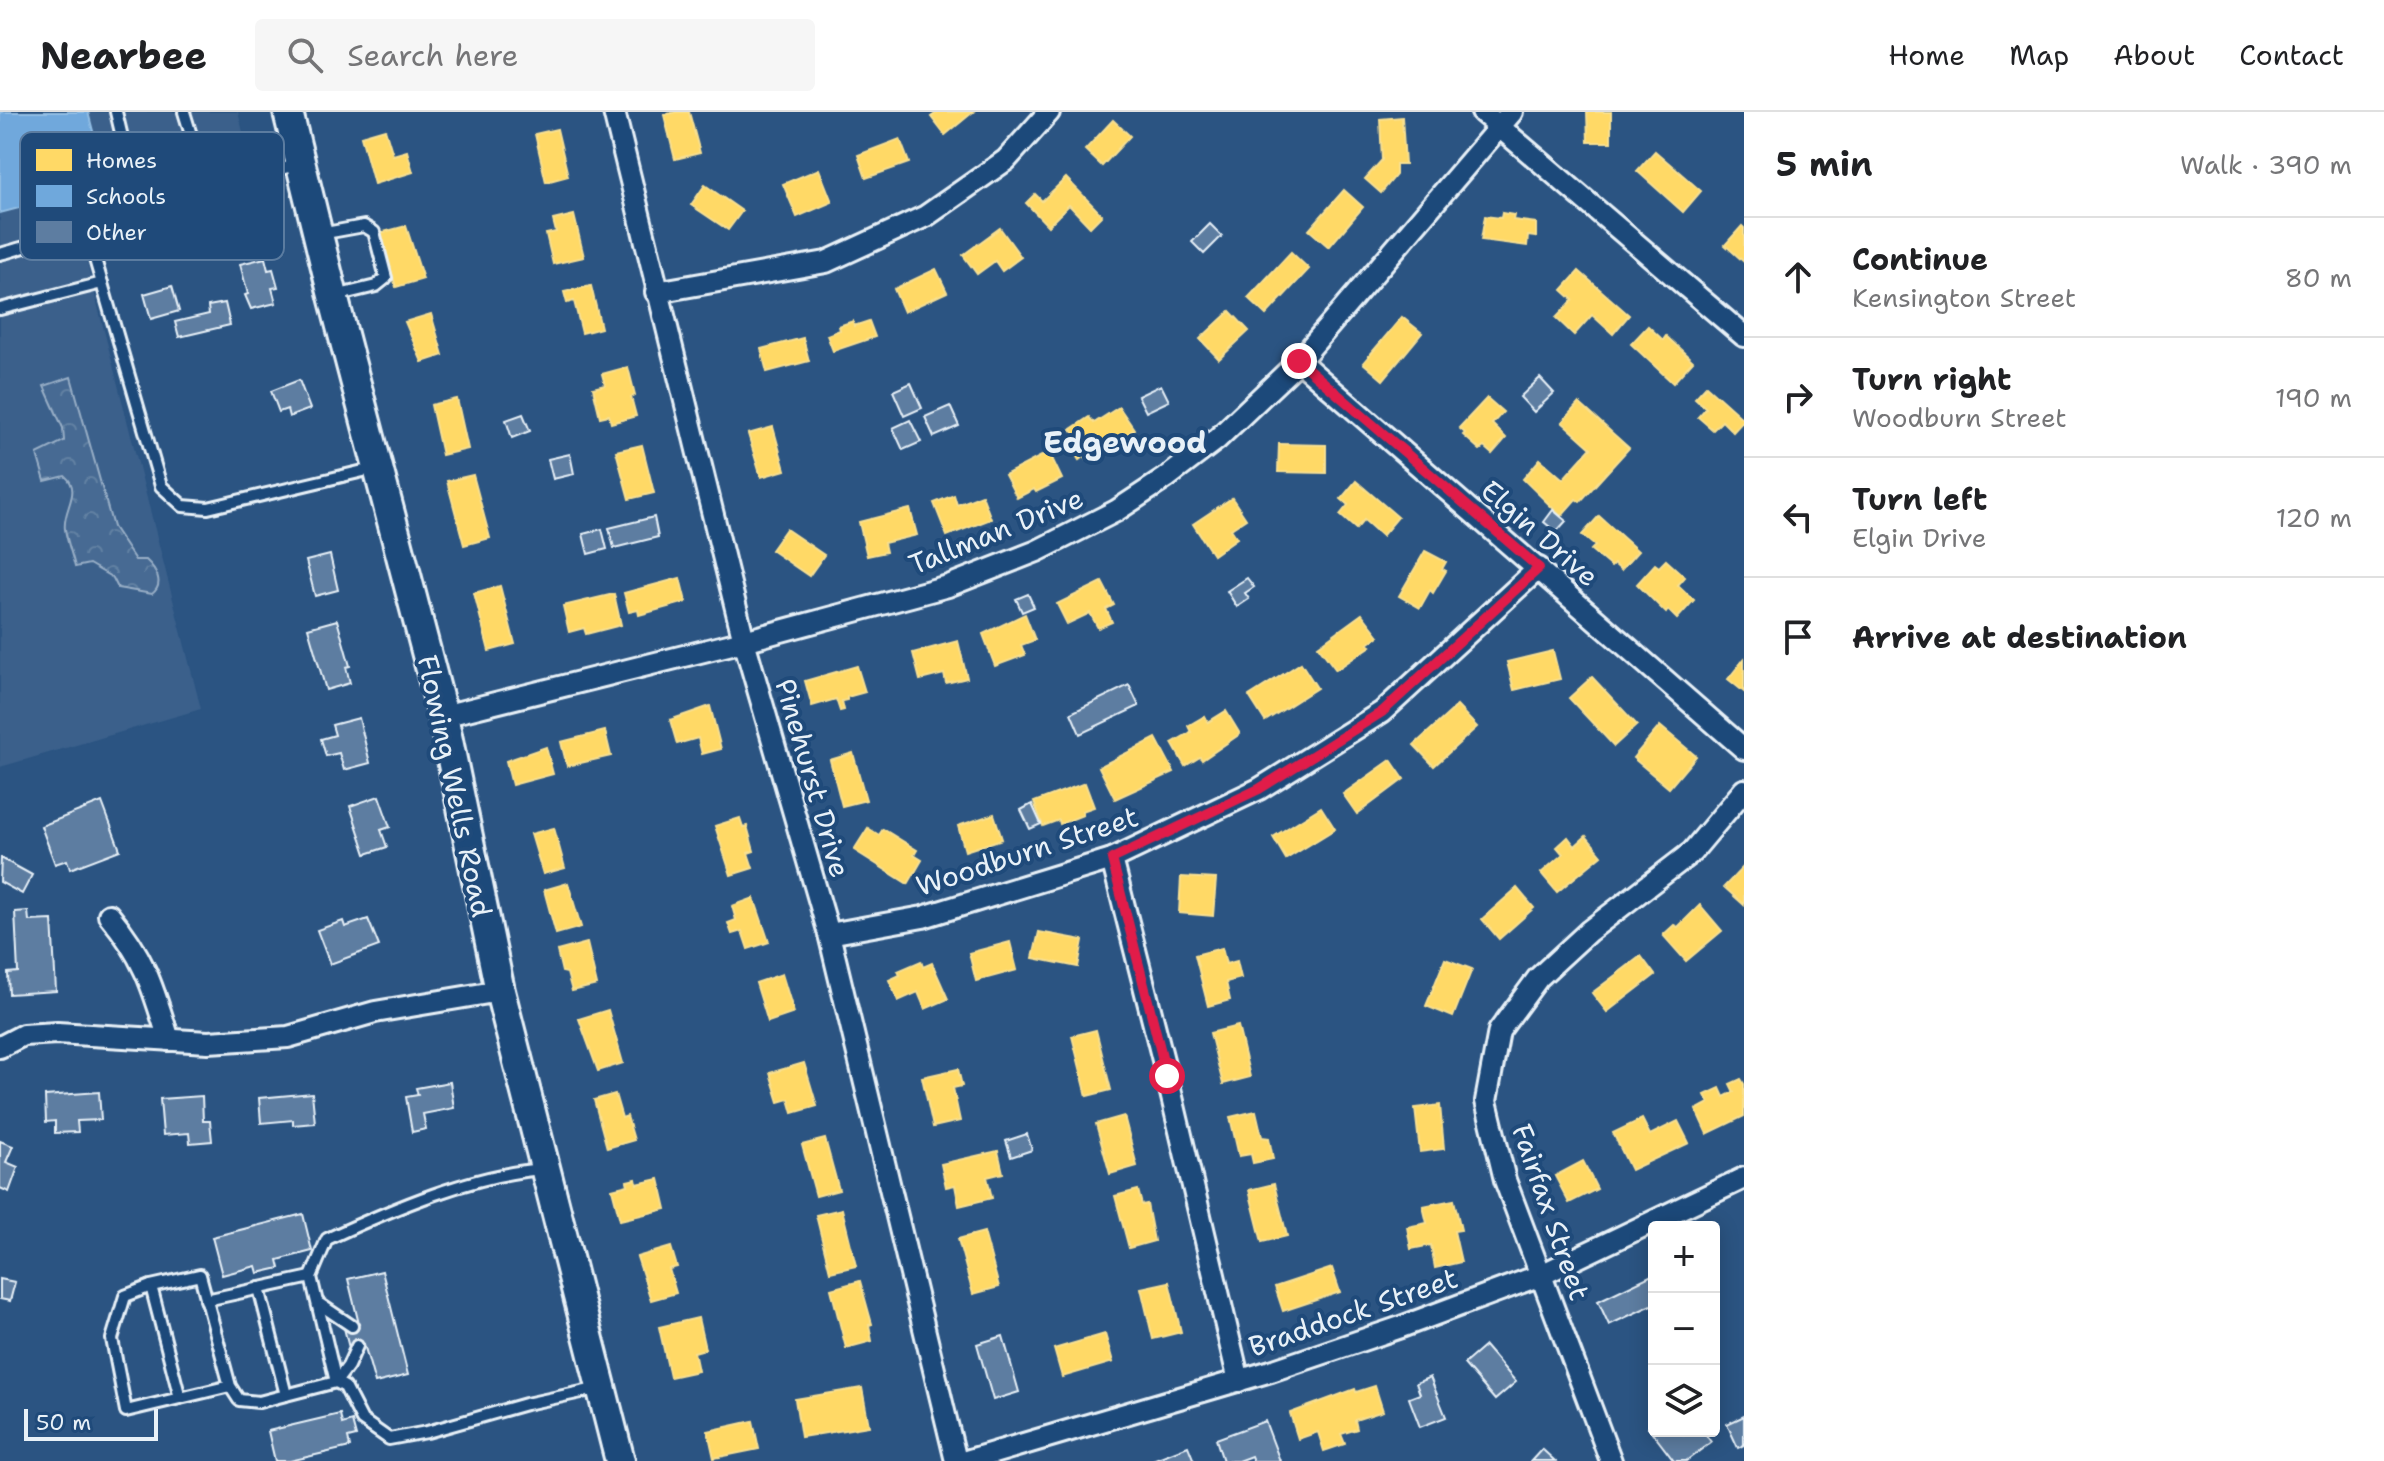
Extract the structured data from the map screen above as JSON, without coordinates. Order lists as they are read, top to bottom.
{
  "streets": {
    "main road": ["Flowing Wells Road"],
    "street": [
      "Tallman Drive",
      "Elgin Drive",
      "Pinehurst Drive",
      "Woodburn Street",
      "Fairfax Street",
      "Braddock Street"
    ]
  },
  "crossings": [
    ["Tallman Drive", "Elgin Drive"],
    ["Tallman Drive", "Pinehurst Drive"],
    ["Tallman Drive", "Flowing Wells Road"],
    ["Elgin Drive", "Woodburn Street"],
    ["Pinehurst Drive", "Woodburn Street"],
    ["Fairfax Street", "Braddock Street"]
  ],
  "districts": ["Edgewood"],
  "legend": ["Homes", "Schools", "Other"],
  "scale_bar": "50 m",
  "page": {
    "header": "Nearbee",
    "search": "Search here",
    "nav": [
      "Home",
      "Map",
      "About",
      "Contact"
    ],
    "heading": ["5 min", "Walk · 390 m"],
    "list": [
      ["Continue", "Kensington Street", "80 m"],
      ["Turn right", "Woodburn Street", "190 m"],
      ["Turn left", "Elgin Drive", "120 m"],
      "Arrive at destination"
    ],
    "map_buttons": ["+", "−"],
    "scale": "50 m"
  }
}
